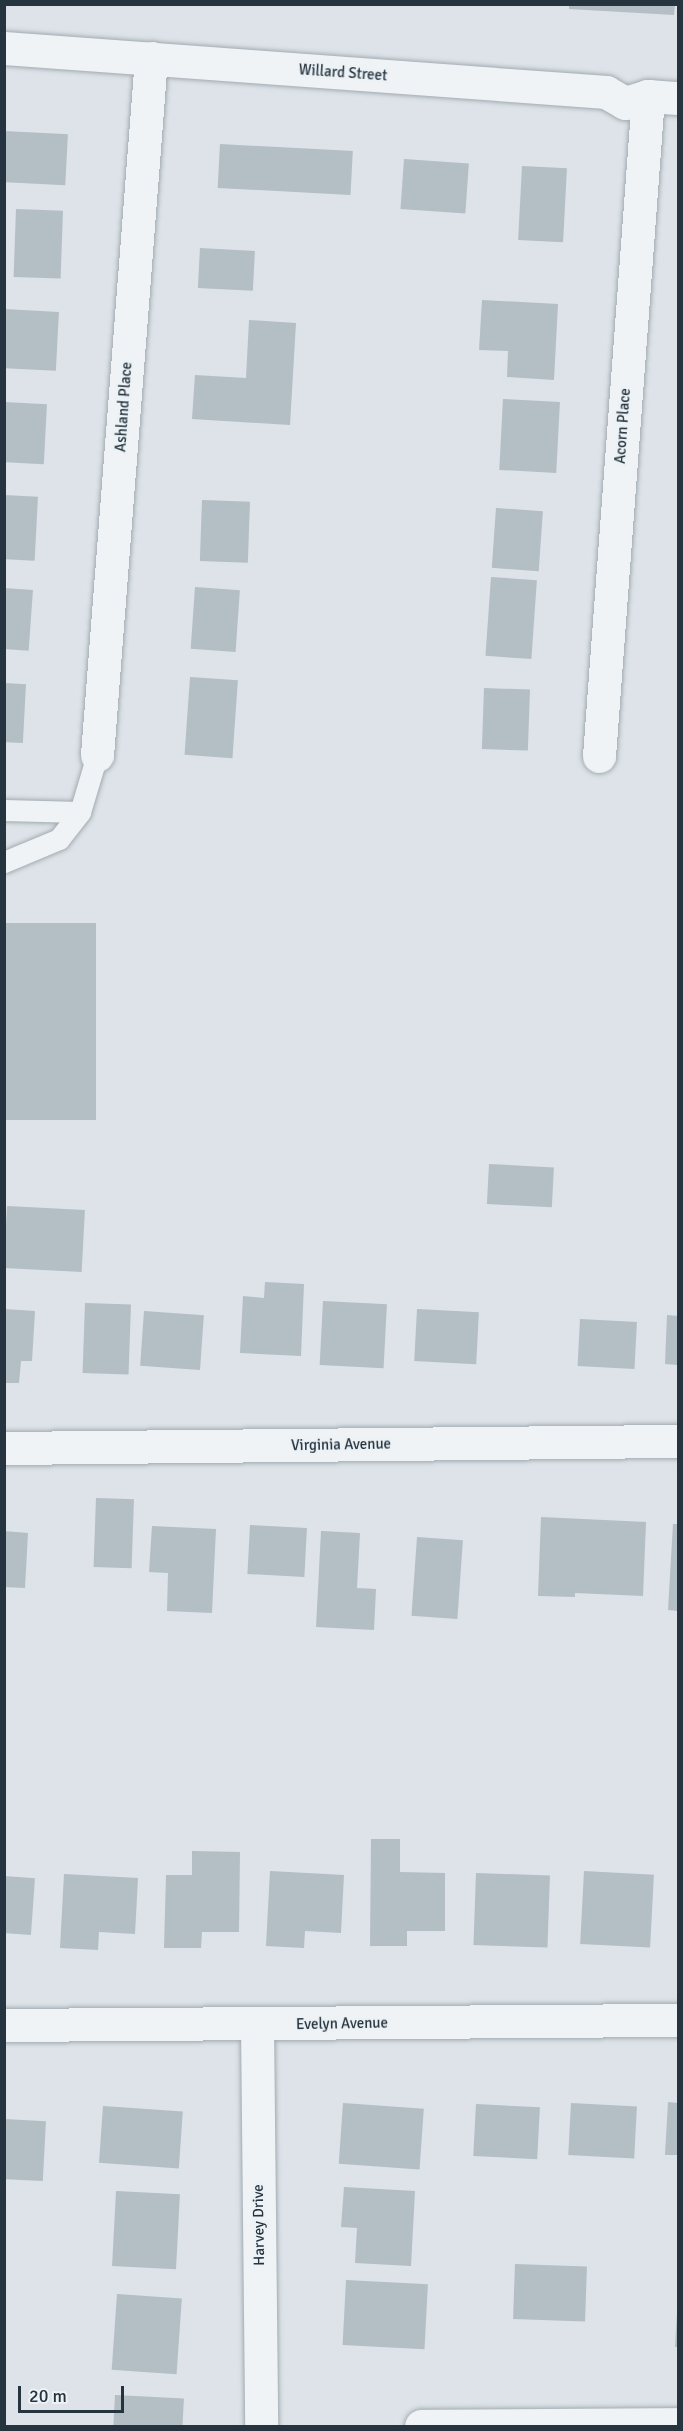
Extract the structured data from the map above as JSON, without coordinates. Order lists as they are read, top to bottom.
{
  "streets": {
    "street": [
      "Willard Street",
      "Ashland Place",
      "Acorn Place",
      "Virginia Avenue",
      "Evelyn Avenue",
      "Harvey Drive"
    ]
  },
  "crossings": [
    ["Willard Street", "Ashland Place"],
    ["Willard Street", "Acorn Place"],
    ["Evelyn Avenue", "Harvey Drive"]
  ],
  "scale_bar": "20 m"
}
